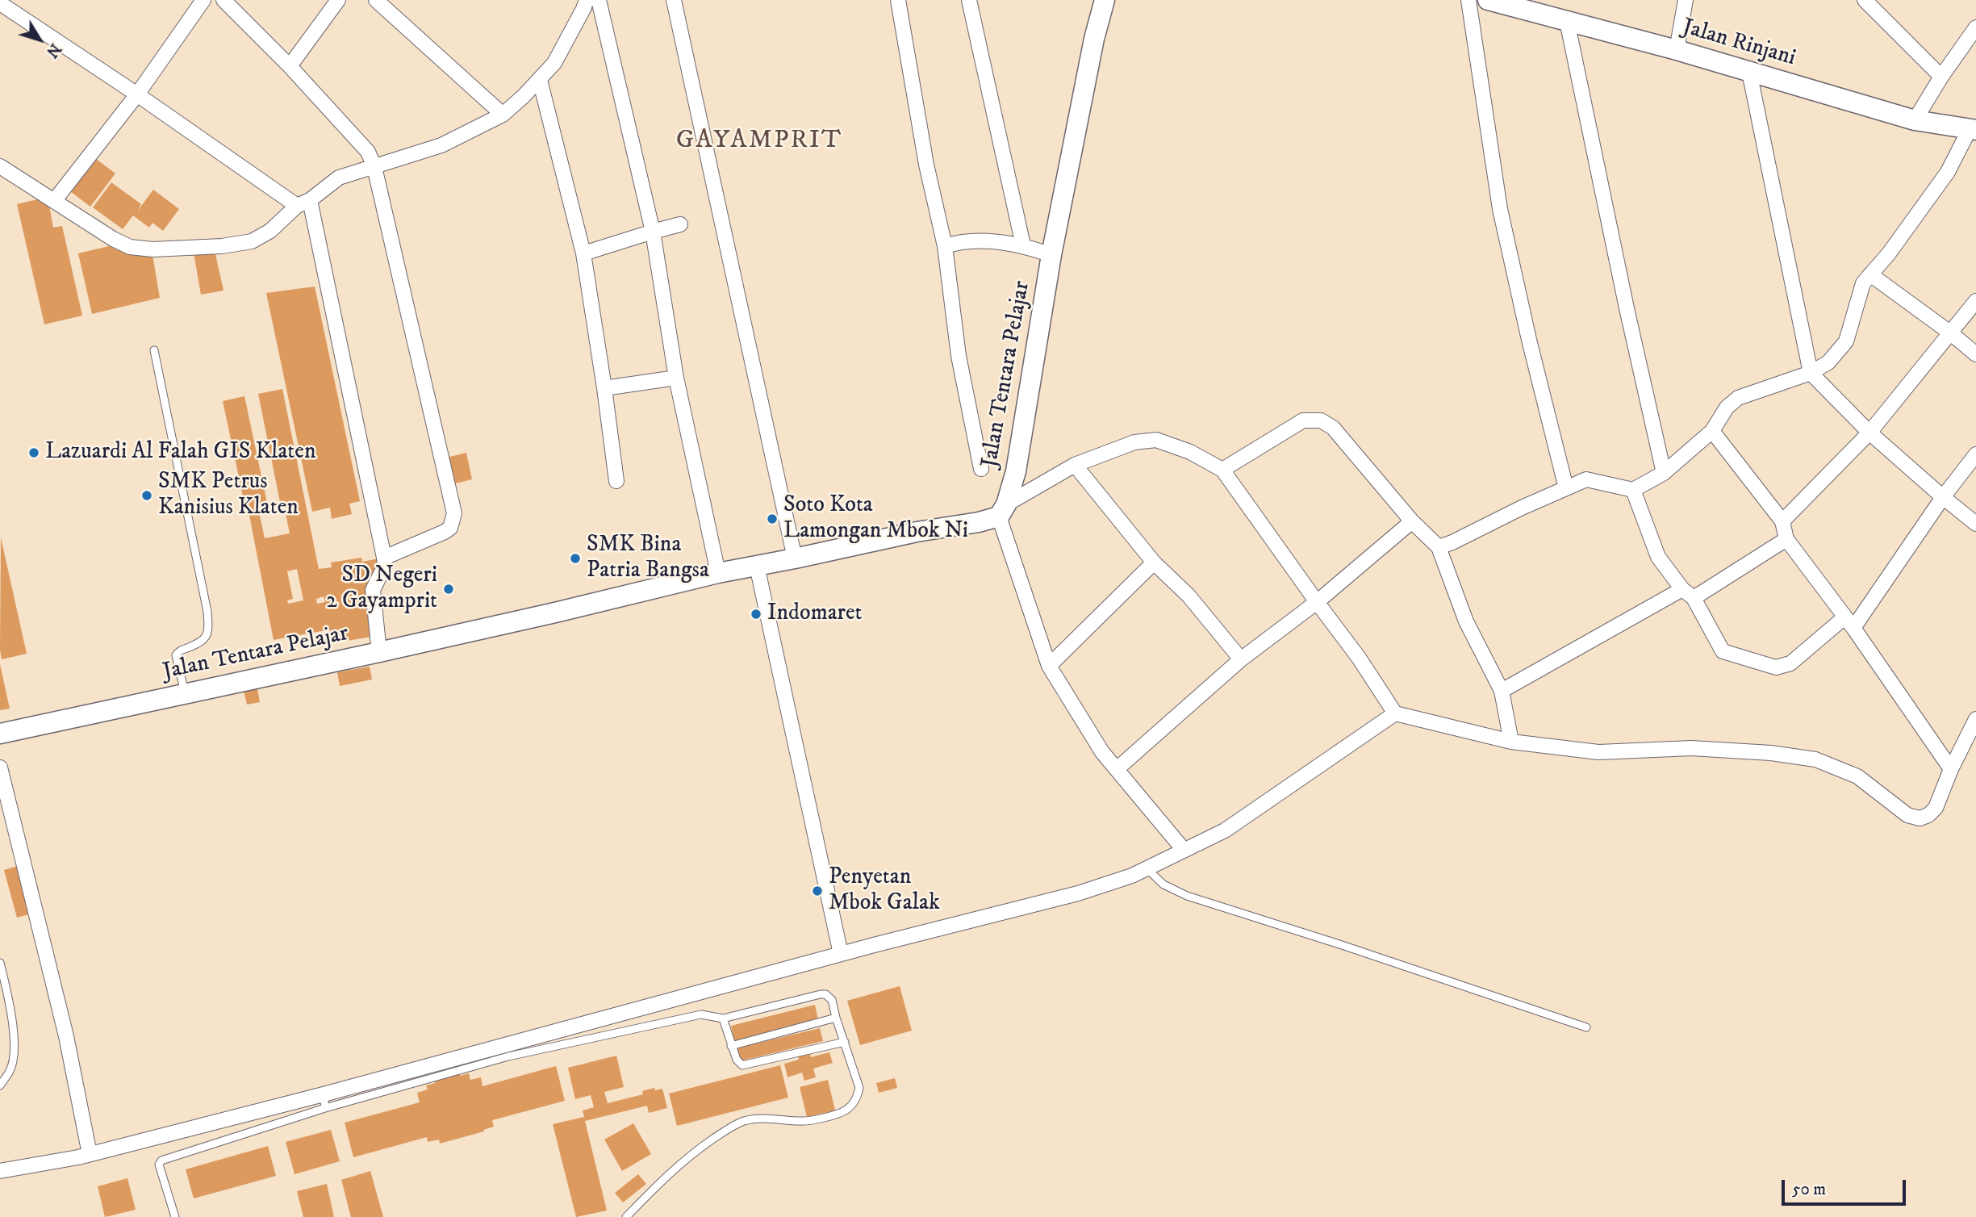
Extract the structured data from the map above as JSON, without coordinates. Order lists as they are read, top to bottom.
{
  "streets": {
    "main road": ["Jalan Rinjani", "Jalan Tentara Pelajar"]
  },
  "districts": ["GAYAMPRIT"],
  "places": [
    "Lazuardi Al Falah GIS Klaten",
    "SMK Petrus Kanisius Klaten",
    "Soto Kota Lamongan Mbok Ni",
    "SMK Bina Patria Bangsa",
    "SD Negeri 2 Gayamprit",
    "Indomaret",
    "Penyetan Mbok Galak"
  ],
  "scale_bar": "50 m",
  "north": "bottom right"
}
